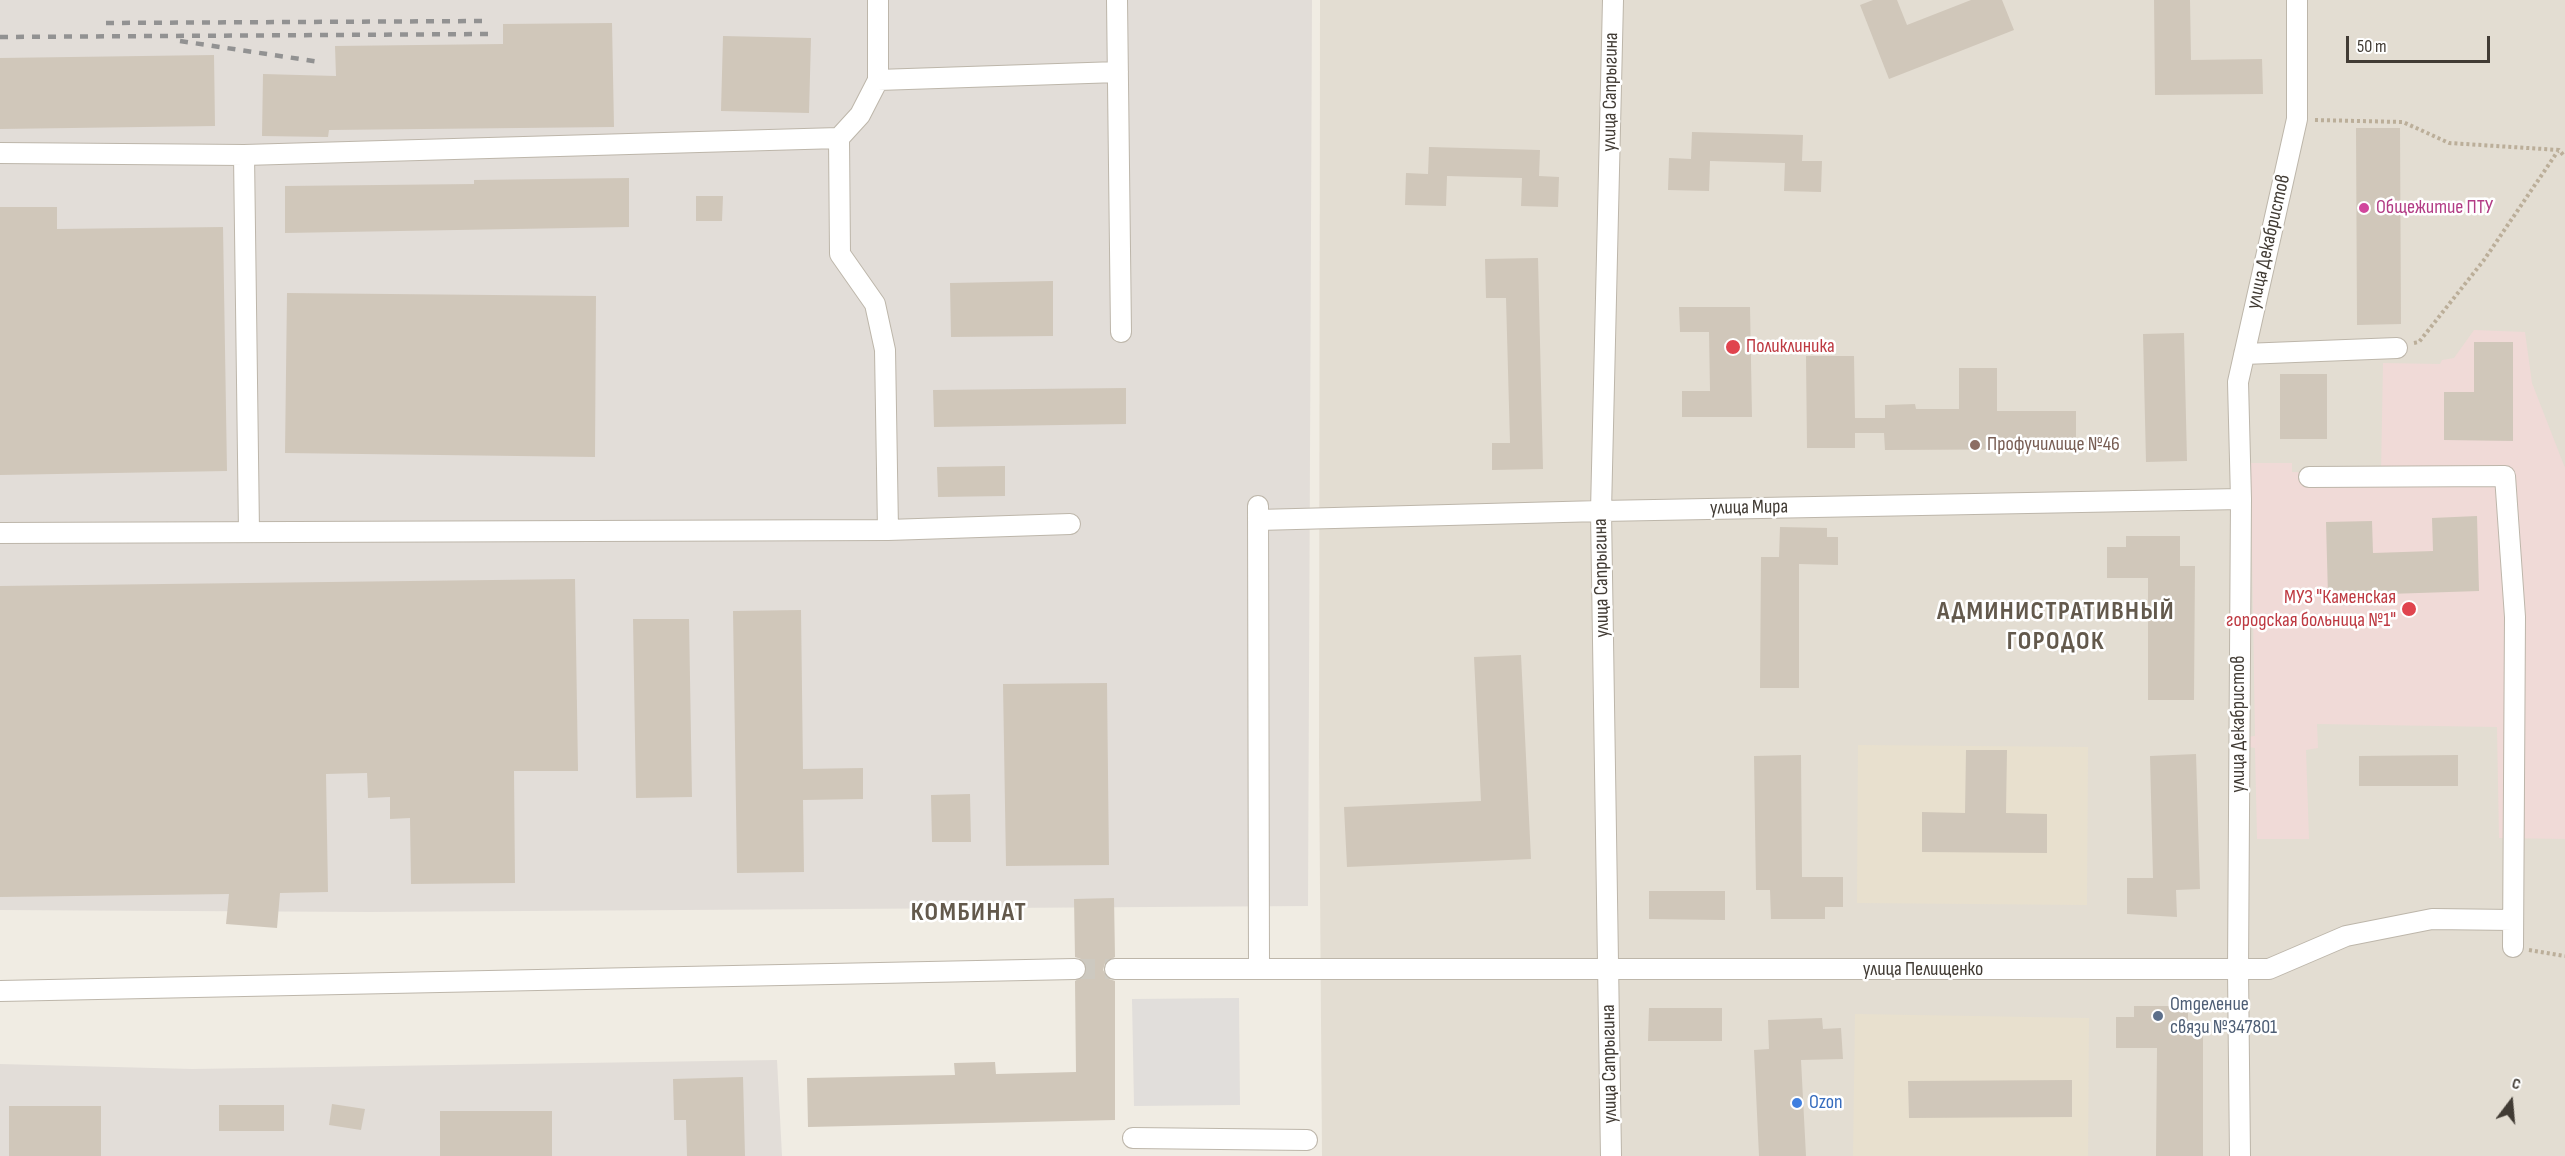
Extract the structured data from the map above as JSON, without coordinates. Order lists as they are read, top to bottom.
{
  "streets": {
    "street": [
      "улица Сапрыгина",
      "улица Декабристов",
      "улица Мира",
      "улица Пелищенко"
    ]
  },
  "crossings": [
    ["улица Сапрыгина", "улица Мира"],
    ["улица Сапрыгина", "улица Пелищенко"],
    ["улица Декабристов", "улица Мира"],
    ["улица Декабристов", "улица Пелищенко"],
    ["улица Мира", "улица Пелищенко"]
  ],
  "districts": ["АДМИНИСТРАТИВНЫЙ ГОРОДОК", "КОМБИНАТ"],
  "places": [
    "Общежитие ПТУ",
    "Поликлиника",
    "Профучилище №46",
    "МУЗ \"Каменская городская больница №1\"",
    "Отделение связи №347801",
    "Ozon"
  ],
  "scale_bar": "50 m",
  "north": "top"
}
